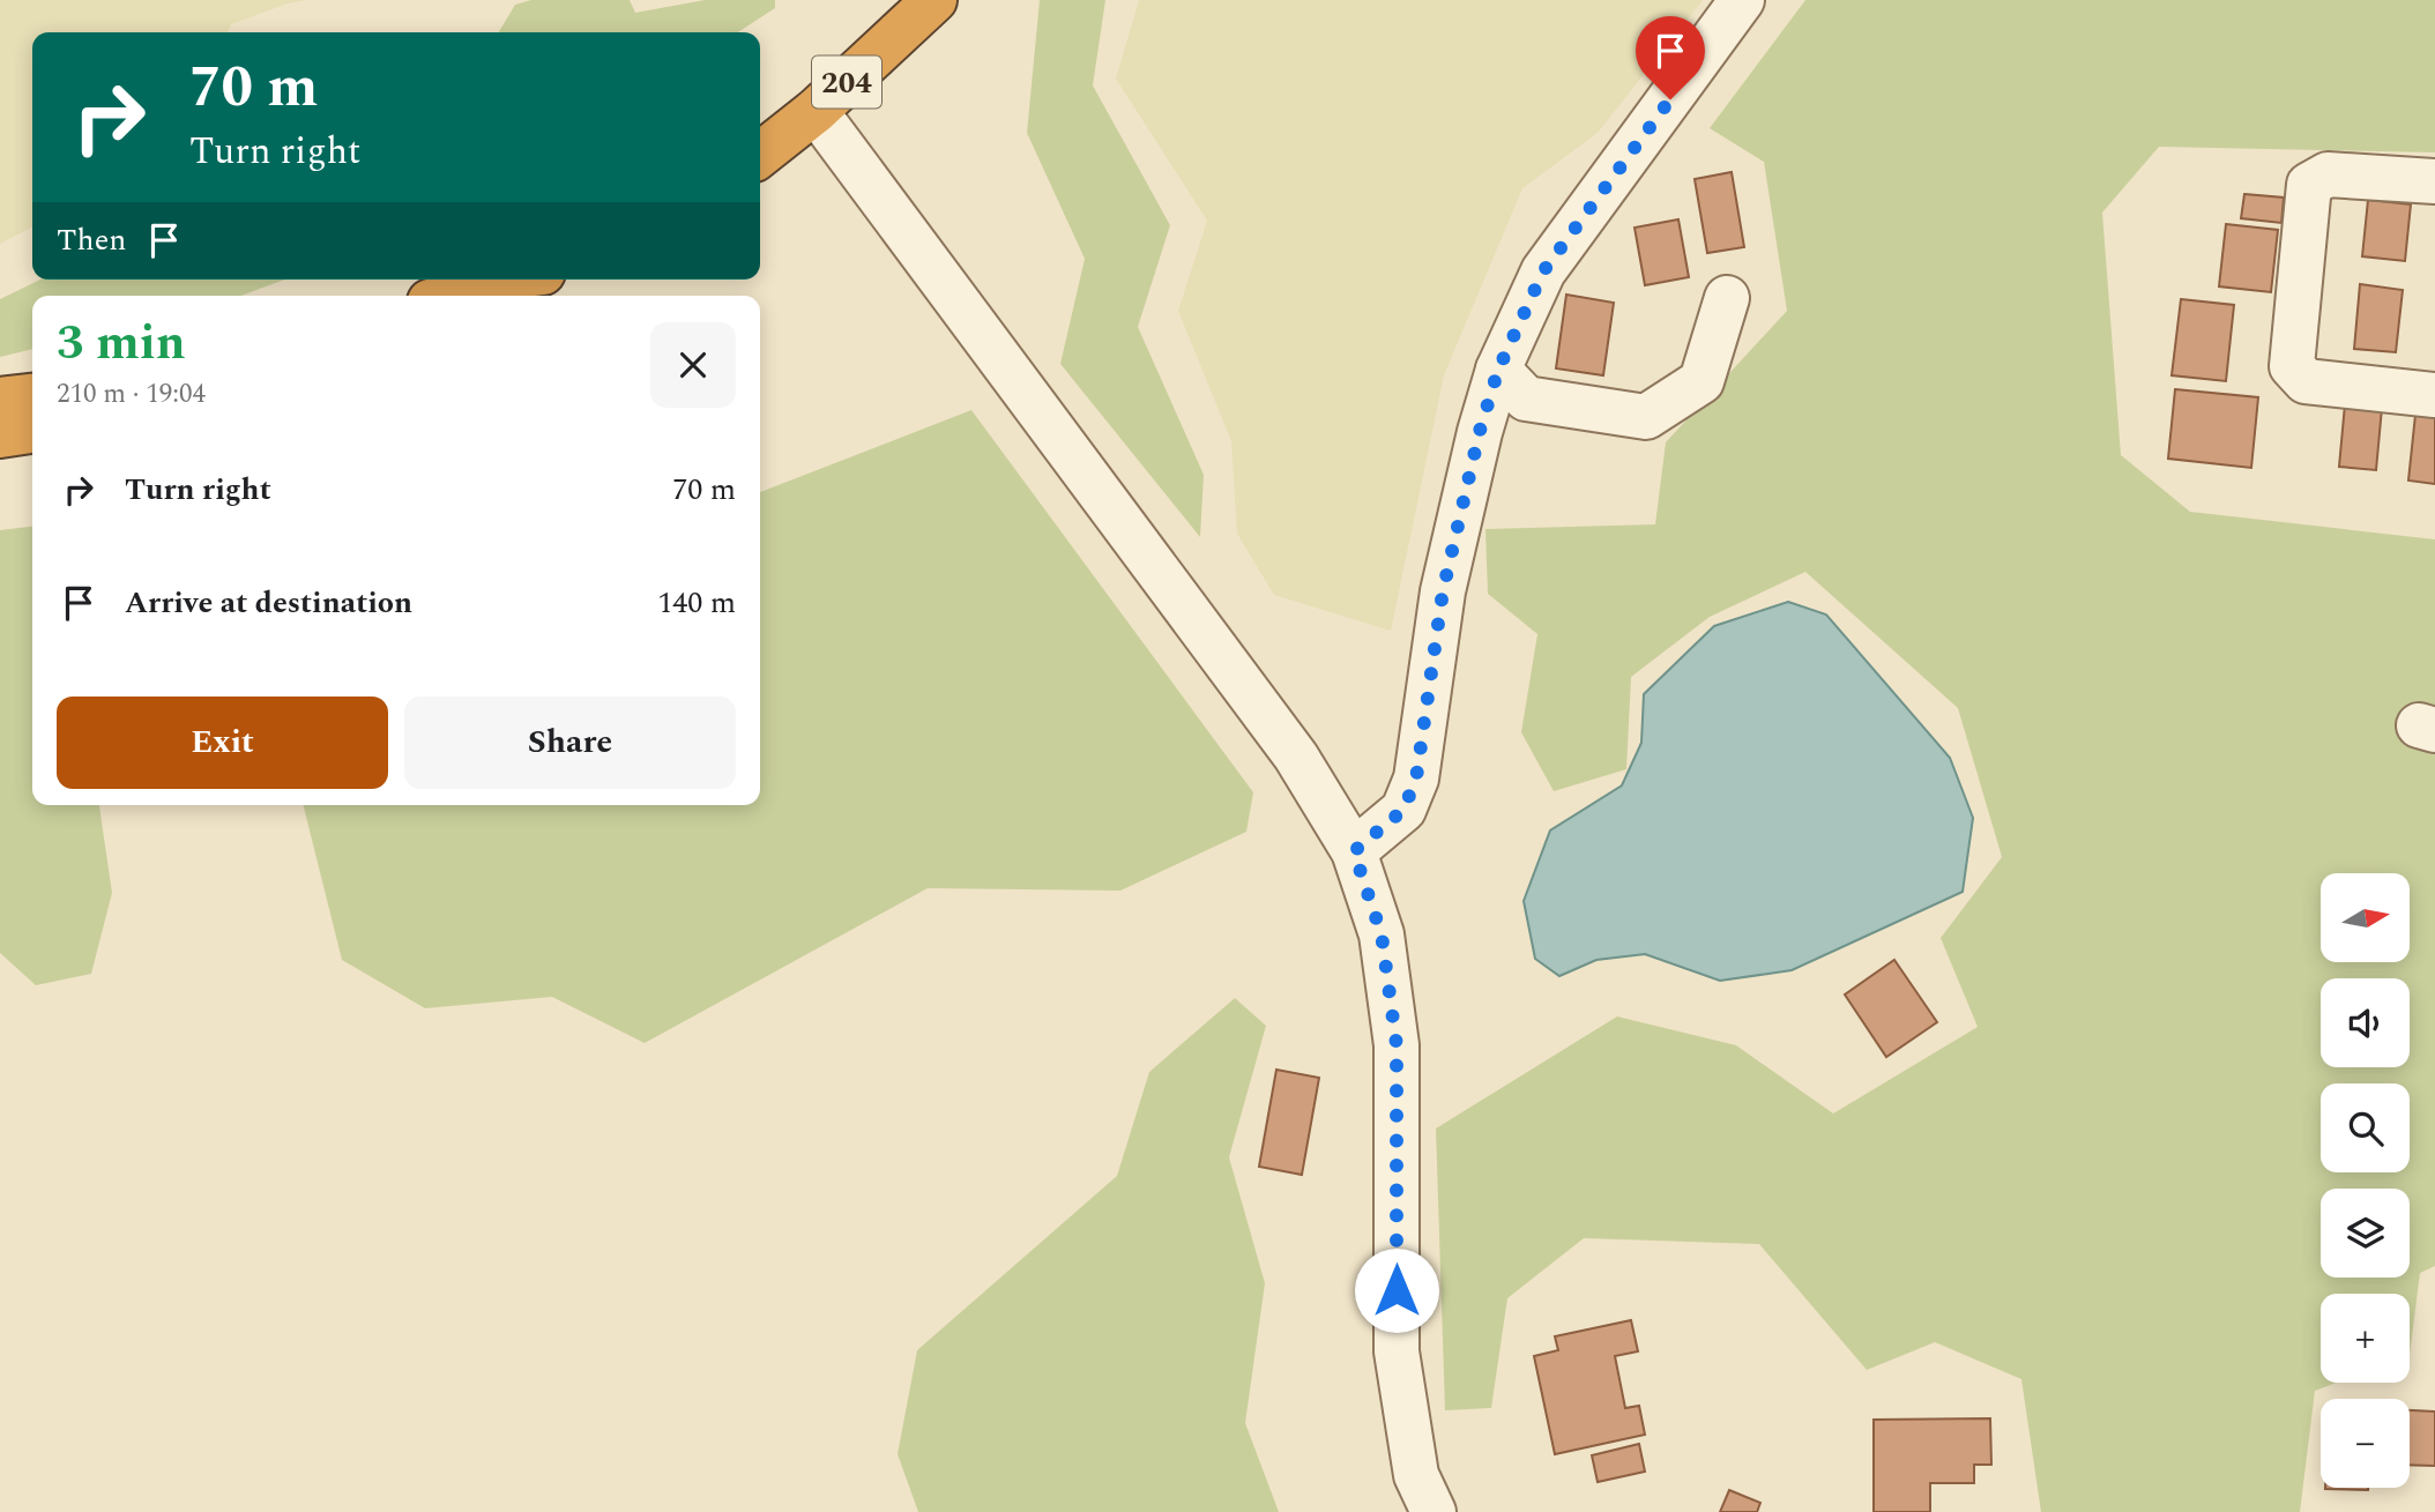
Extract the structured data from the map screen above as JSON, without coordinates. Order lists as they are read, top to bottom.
{
  "streets": {
    "highway": ["204"]
  },
  "north": "right",
  "page": {
    "turn": ["70 m", "Turn right"],
    "then": "Then",
    "heading": ["3 min", "210 m · 19:04"],
    "list": [
      {
        "name": "Turn right",
        "value": "70 m"
      },
      {
        "name": "Arrive at destination",
        "value": "140 m"
      }
    ],
    "buttons": ["Exit", "Share"],
    "map_buttons": ["+", "−"]
  }
}
